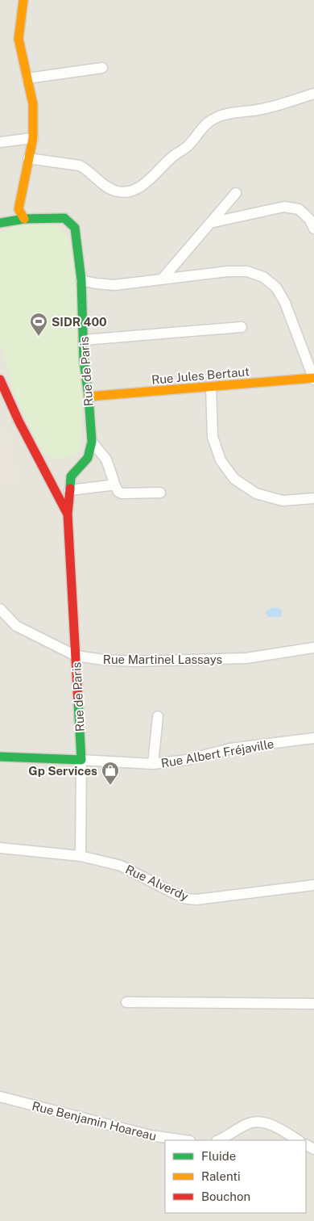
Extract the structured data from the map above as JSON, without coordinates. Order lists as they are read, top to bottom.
{
  "streets": {
    "street": [
      "Rue de Paris",
      "Rue Jules Bertaut",
      "Rue Martinel Lassays",
      "Rue Albert Fréjaville",
      "Rue Alverdy",
      "Rue Benjamin Hoareau"
    ]
  },
  "crossings": [
    ["Rue de Paris", "Rue Jules Bertaut"],
    ["Rue de Paris", "Rue Martinel Lassays"],
    ["Rue de Paris", "Rue Albert Fréjaville"],
    ["Rue de Paris", "Rue Alverdy"]
  ],
  "places": {
    "sports": ["SIDR 400"],
    "shop": ["Gp Services"]
  },
  "legend": ["Fluide", "Ralenti", "Bouchon"]
}
